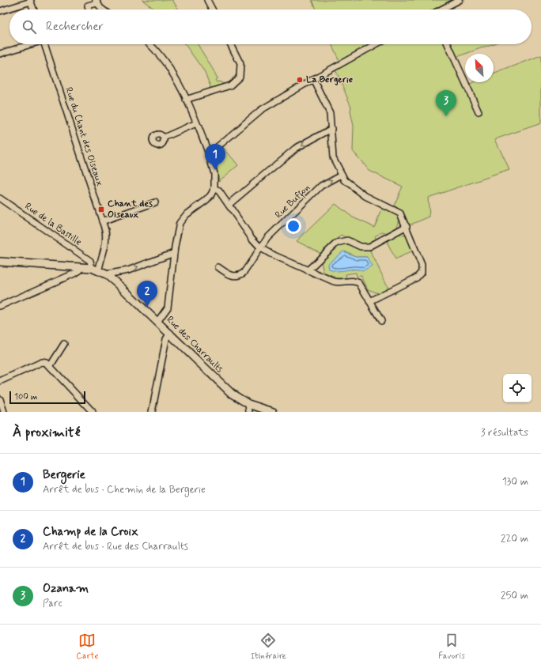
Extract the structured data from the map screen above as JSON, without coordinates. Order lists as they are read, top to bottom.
{
  "streets": {
    "street": [
      "Rue du Chant des Oiseaux",
      "Rue Buffon",
      "Rue de la Bastille",
      "Rue des Charraults"
    ]
  },
  "crossings": [
    ["Rue du Chant des Oiseaux", "Rue de la Bastille"],
    ["Rue du Chant des Oiseaux", "Rue des Charraults"],
    ["Rue de la Bastille", "Rue des Charraults"]
  ],
  "places": {
    "other": ["La Bergerie"],
    "transit": ["Chant des Oiseaux"]
  },
  "scale_bar": "100 m",
  "north": "top left",
  "page": {
    "search": "Rechercher",
    "pins": ["3", "1", "2"],
    "scale": "100 m",
    "heading": ["À proximité", "3 résultats"],
    "list": [
      {
        "mark": "1",
        "name": "Bergerie",
        "note": "Arrêt de bus · Chemin de la Bergerie",
        "value": "130 m"
      },
      {
        "mark": "2",
        "name": "Champ de la Croix",
        "note": "Arrêt de bus · Rue des Charraults",
        "value": "220 m"
      },
      {
        "mark": "3",
        "name": "Ozanam",
        "note": "Parc",
        "value": "250 m"
      }
    ],
    "nav": ["Carte", "Itinéraire", "Favoris"]
  }
}
